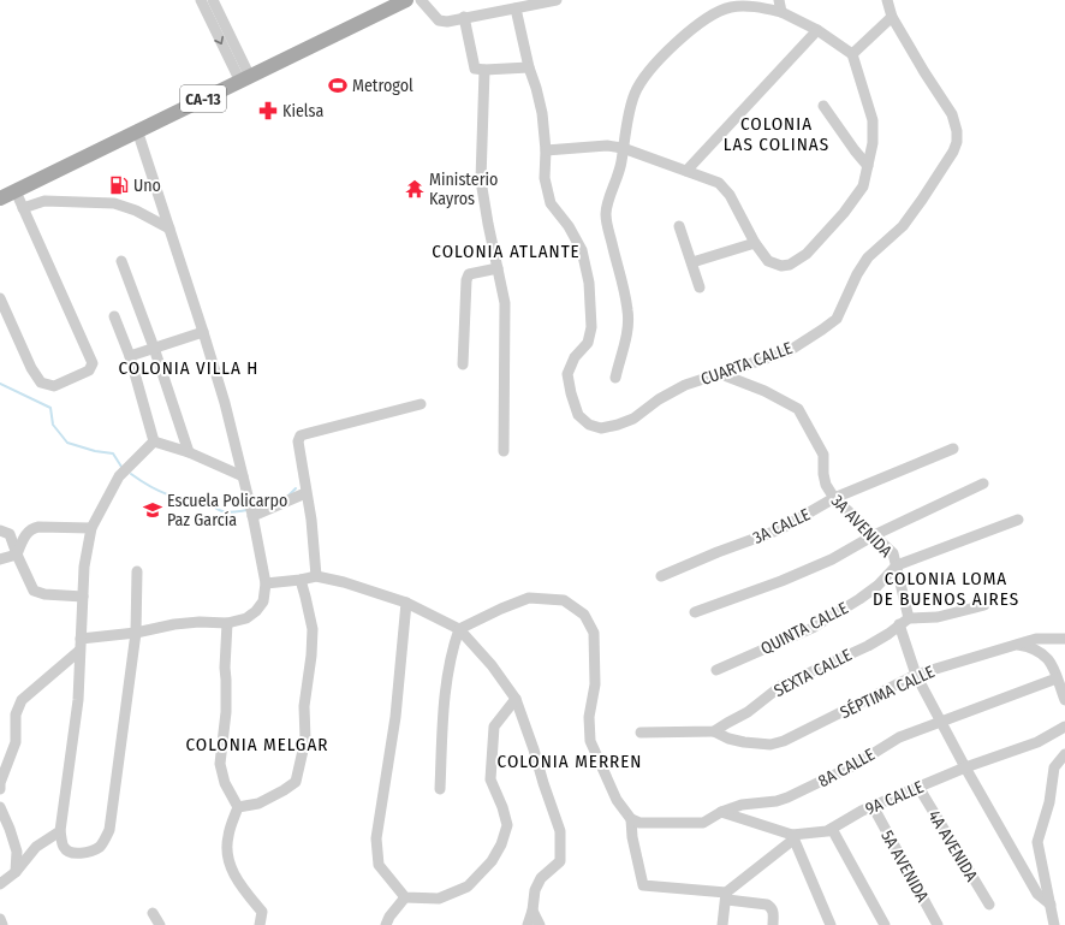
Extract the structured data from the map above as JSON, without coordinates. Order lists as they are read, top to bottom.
{
  "streets": {
    "main road": ["CA-13"],
    "street": [
      "CUARTA CALLE",
      "3A CALLE",
      "3A AVENIDA",
      "QUINTA CALLE",
      "SEXTA CALLE",
      "SÉPTIMA CALLE",
      "8A CALLE",
      "9A CALLE",
      "4A AVENIDA",
      "5A AVENIDA"
    ]
  },
  "crossings": [
    ["CUARTA CALLE", "3A AVENIDA"],
    ["3A CALLE", "3A AVENIDA"],
    ["3A AVENIDA", "QUINTA CALLE"],
    ["3A AVENIDA", "SEXTA CALLE"],
    ["3A AVENIDA", "SÉPTIMA CALLE"],
    ["3A AVENIDA", "8A CALLE"],
    ["3A AVENIDA", "9A CALLE"],
    ["SEXTA CALLE", "SÉPTIMA CALLE"],
    ["8A CALLE", "9A CALLE"],
    ["9A CALLE", "4A AVENIDA"],
    ["9A CALLE", "5A AVENIDA"]
  ],
  "districts": [
    "COLONIA LAS COLINAS",
    "COLONIA ATLANTE",
    "COLONIA VILLA H",
    "COLONIA LOMA DE BUENOS AIRES",
    "COLONIA MELGAR",
    "COLONIA MERREN"
  ],
  "places": {
    "sports": ["Metrogol"],
    "pharmacy": ["Kielsa"],
    "fuel station": ["Uno"],
    "temple": ["Ministerio Kayros"],
    "school or university": ["Escuela Policarpo Paz García"]
  }
}
